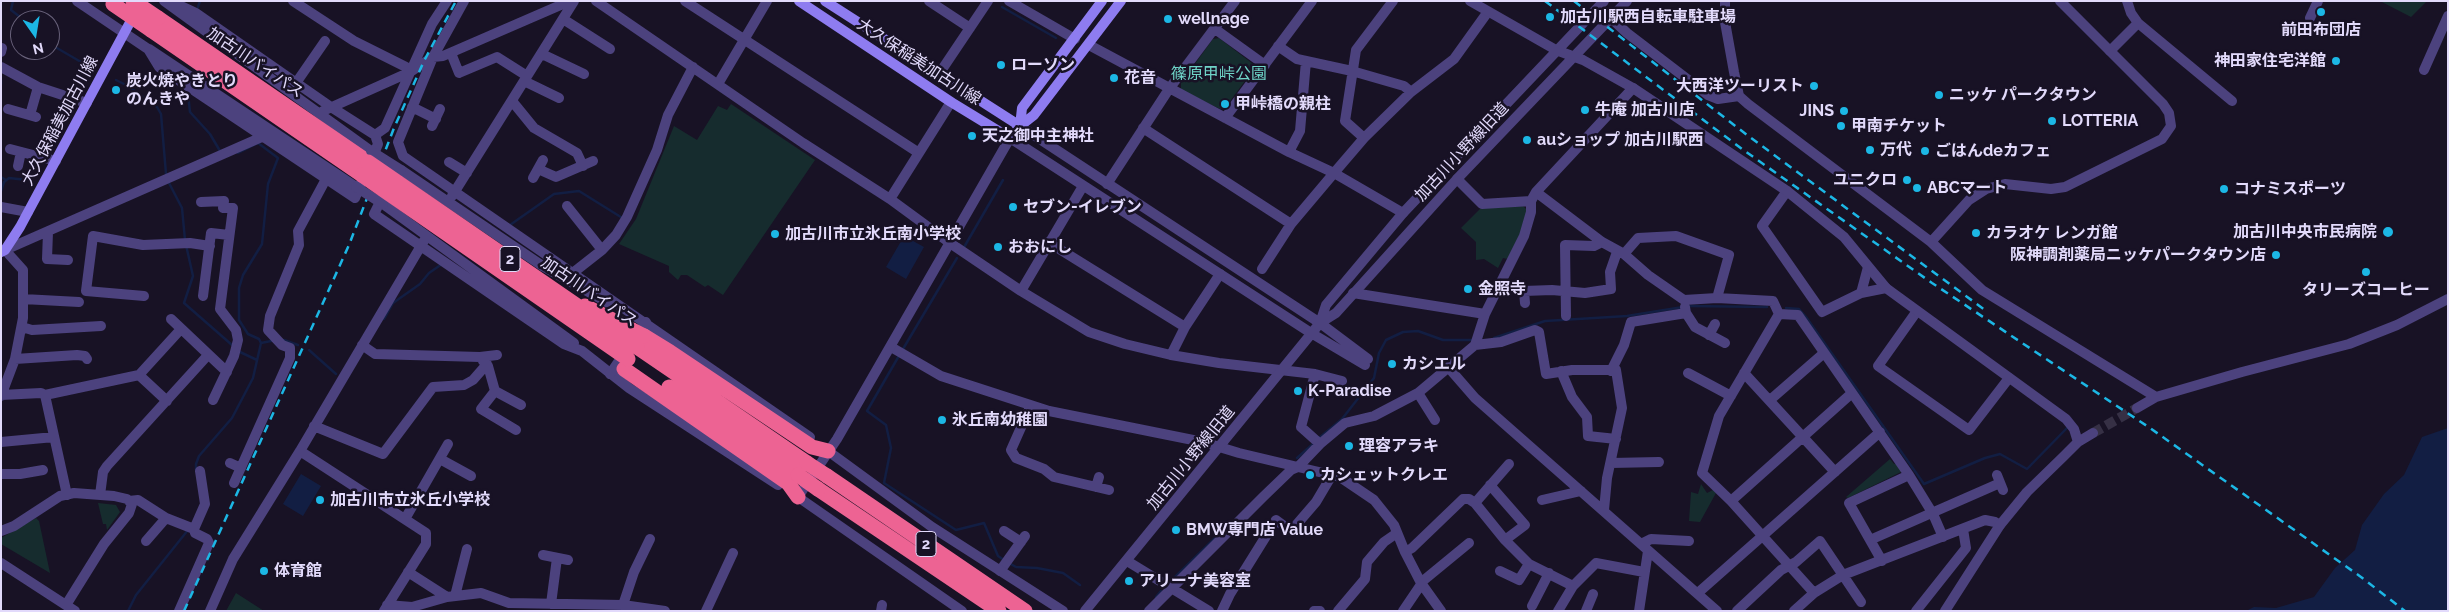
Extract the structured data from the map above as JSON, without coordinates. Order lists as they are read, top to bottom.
{
  "streets": {
    "highway": ["加古川バイパス", "2"],
    "main road": ["大久保稲美加古川線"],
    "street": ["加古川小野線旧道"]
  },
  "parks": ["篠原甲峠公園"],
  "places": [
    "前田布団店",
    "加古川駅西自転車駐車場",
    "wellnage",
    "神田家住宅洋館",
    "ローソン",
    "花音",
    "大西洋ツーリスト",
    "炭火焼やきとり のんきや",
    "ニッケ パークタウン",
    "甲峠橋の親柱",
    "牛庵 加古川店",
    "JINS",
    "LOTTERIA",
    "甲南チケット",
    "天之御中主神社",
    "auショップ 加古川駅西",
    "万代",
    "ごはんdeカフェ",
    "ユニクロ",
    "ABCマート",
    "コナミスポーツ",
    "セブン-イレブン",
    "加古川中央市民病院",
    "カラオケ レンガ館",
    "加古川市立氷丘南小学校",
    "おおにし",
    "阪神調剤薬局ニッケパークタウン店",
    "タリーズコーヒー",
    "金照寺",
    "カシエル",
    "K-Paradise",
    "氷丘南幼稚園",
    "理容アラキ",
    "カシェットクレエ",
    "加古川市立氷丘小学校",
    "BMW専門店 Value",
    "体育館",
    "アリーナ美容室"
  ],
  "north": "bottom"
}
